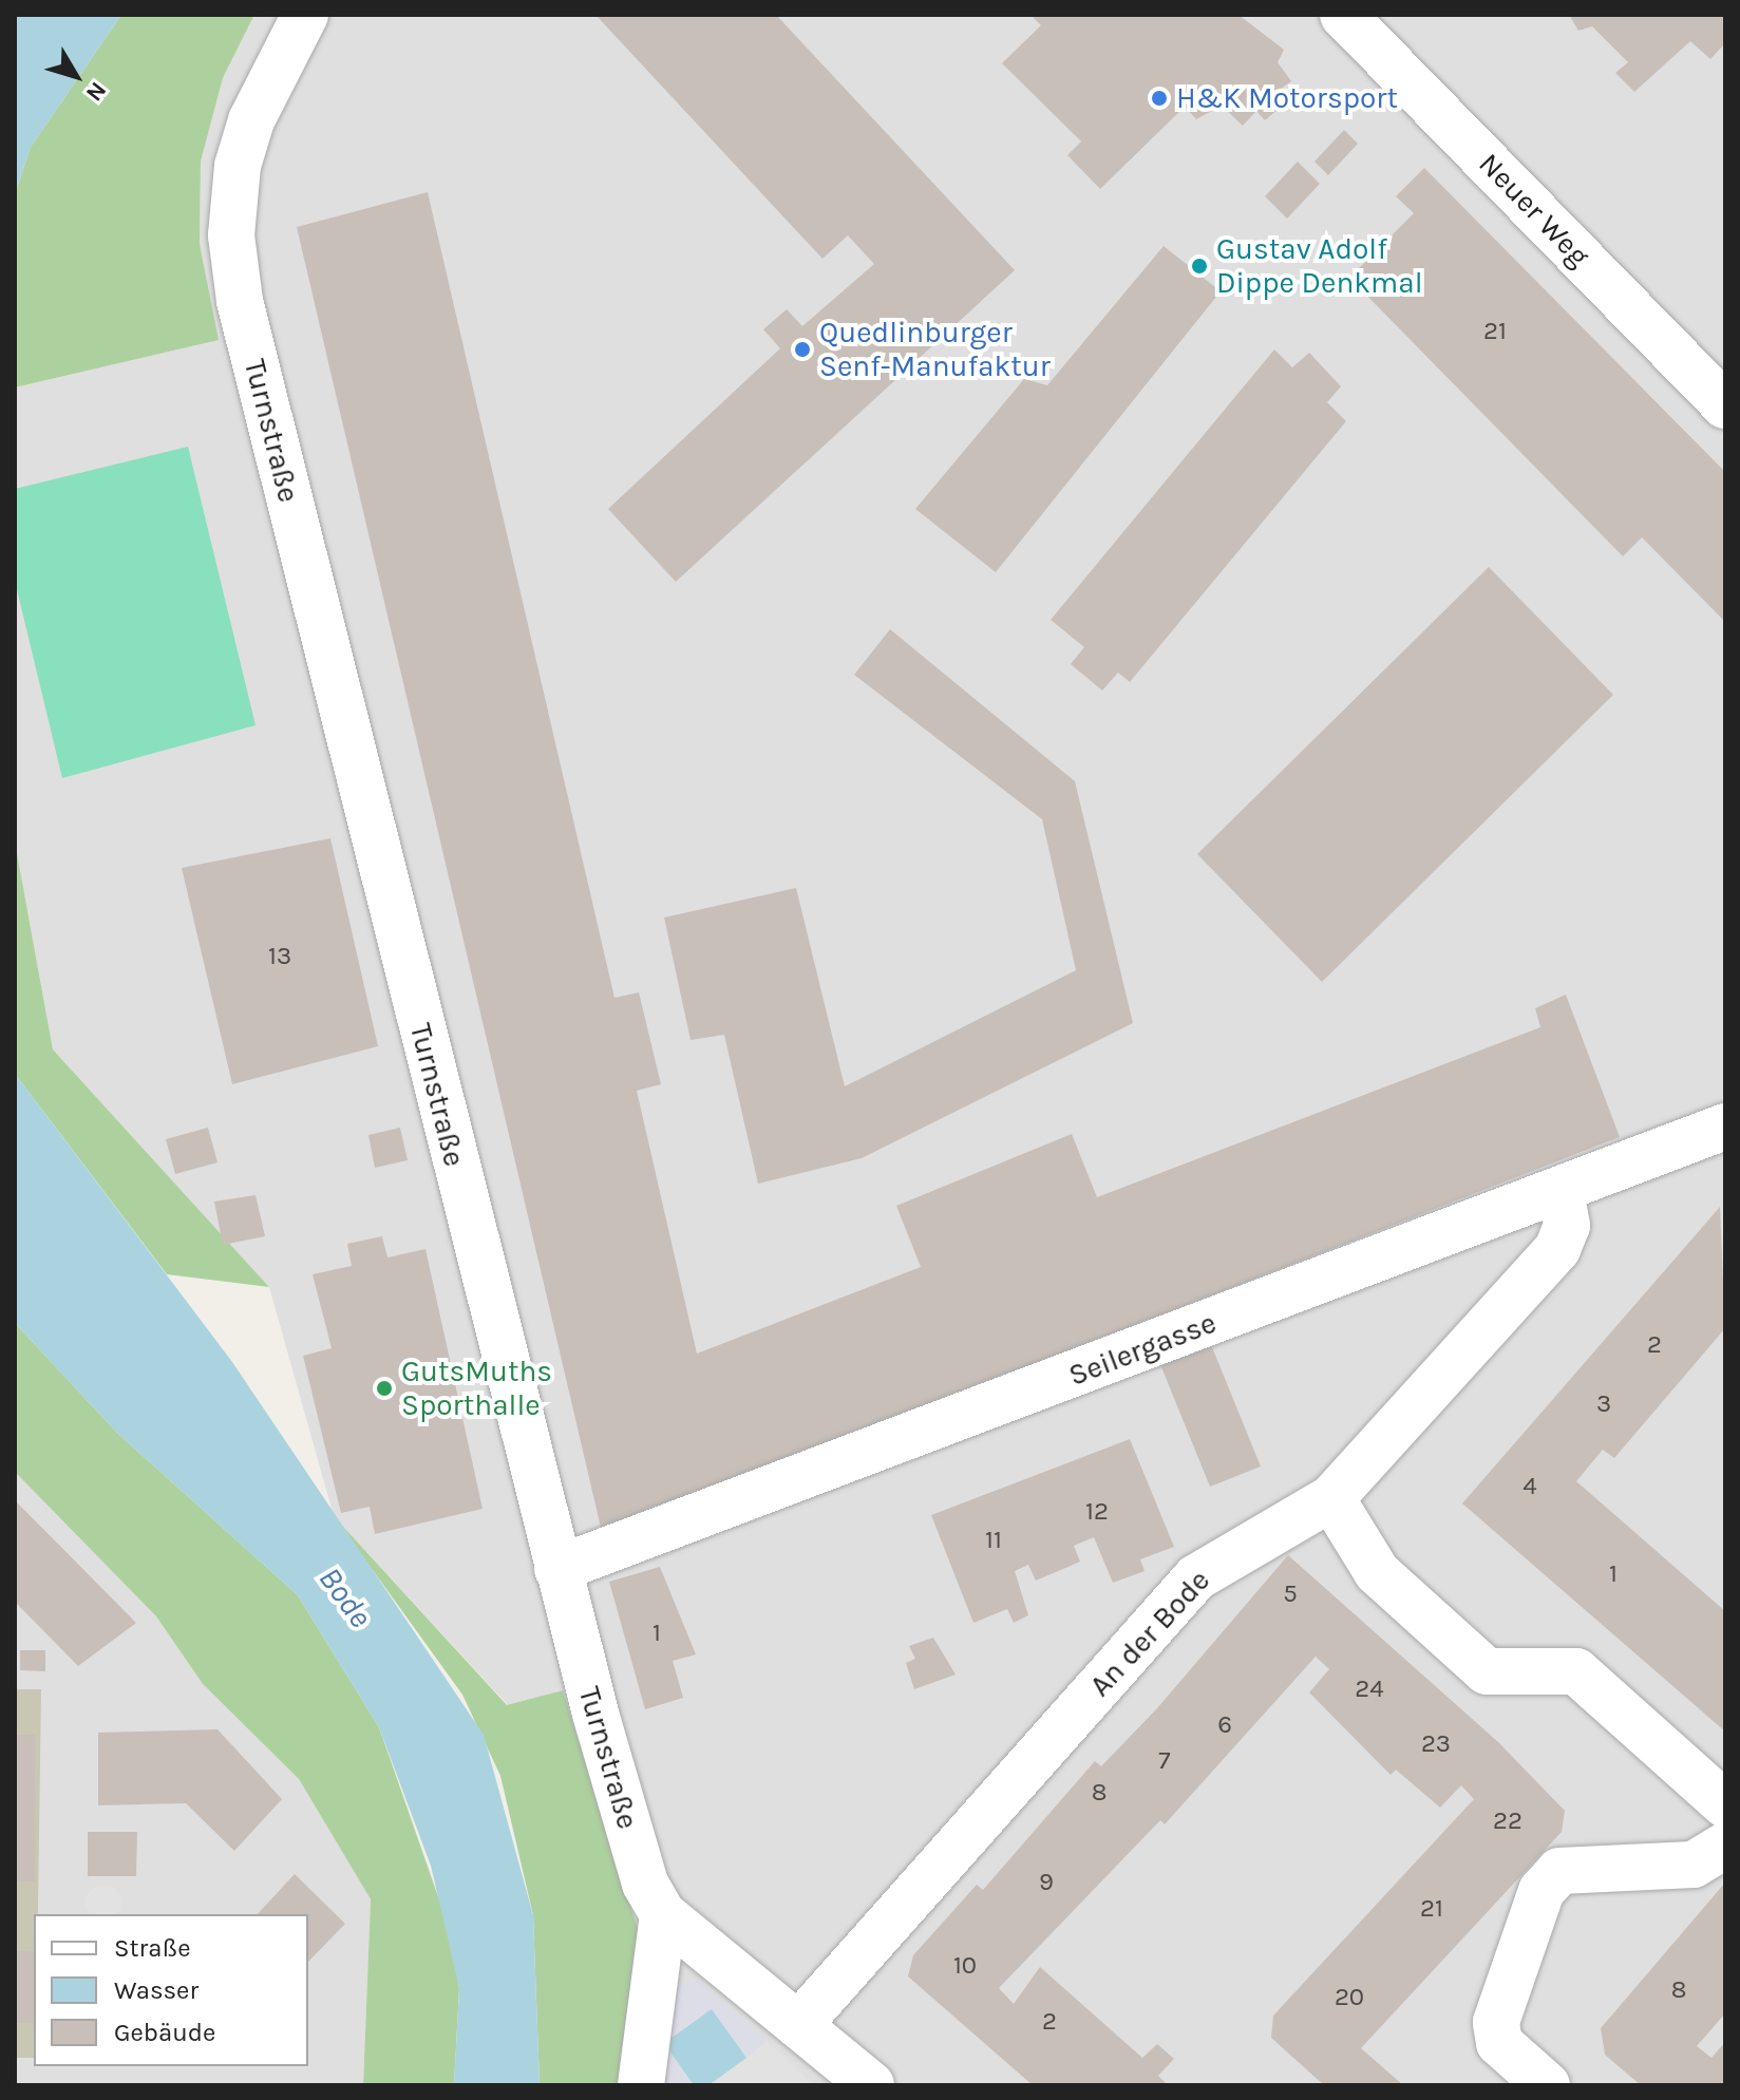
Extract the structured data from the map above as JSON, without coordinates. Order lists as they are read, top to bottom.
{
  "streets": {
    "street": [
      "Neuer Weg",
      "Turnstraße",
      "Seilergasse",
      "An der Bode"
    ]
  },
  "crossings": [
    ["Turnstraße", "Seilergasse"],
    ["Turnstraße", "An der Bode"],
    ["Seilergasse", "An der Bode"]
  ],
  "water": ["Bode"],
  "places": [
    "H&K Motorsport",
    "Gustav Adolf Dippe Denkmal",
    "Quedlinburger Senf-Manufaktur",
    "GutsMuths Sporthalle"
  ],
  "house_numbers": [
    "21",
    "13",
    "2",
    "3",
    "4",
    "12",
    "11",
    "1",
    "5",
    "1",
    "24",
    "6",
    "23",
    "7",
    "8",
    "22",
    "9",
    "21",
    "10",
    "8",
    "20",
    "2"
  ],
  "legend": ["Straße", "Wasser", "Gebäude"],
  "north": "bottom right"
}
